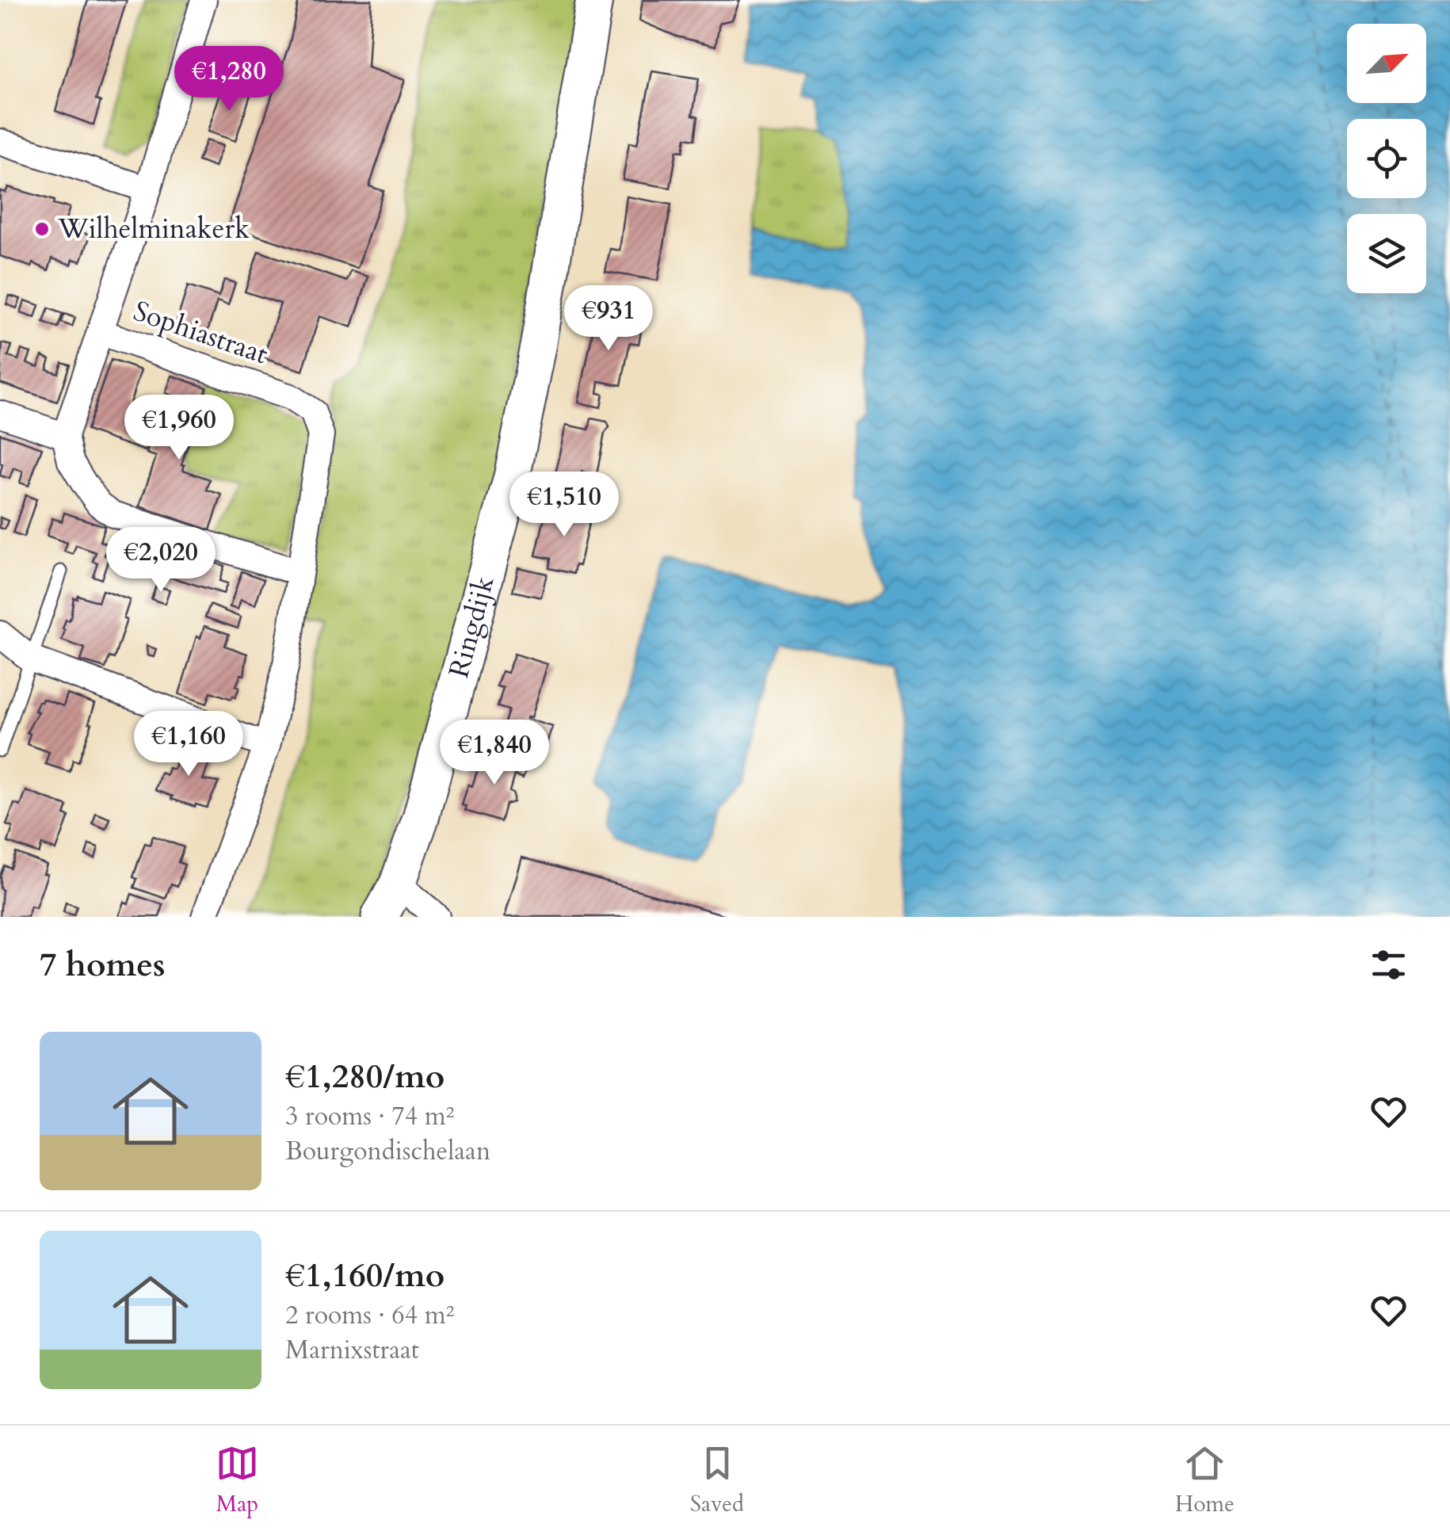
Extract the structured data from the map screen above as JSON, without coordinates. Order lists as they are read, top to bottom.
{
  "streets": {
    "street": ["Sophiastraat", "Ringdijk"]
  },
  "places": ["Wilhelminakerk"],
  "north": "top right",
  "page": {
    "price": [
      "€1,280",
      "€931",
      "€1,960",
      "€1,510",
      "€2,020",
      "€1,160",
      "€1,840"
    ],
    "heading": "7 homes",
    "list": [
      {
        "name": "€1,280/mo",
        "note": "3 rooms · 74 m² · Bourgondischelaan"
      },
      {
        "name": "€1,160/mo",
        "note": "2 rooms · 64 m² · Marnixstraat"
      }
    ],
    "tabs": ["Map", "Saved", "Home"]
  }
}
